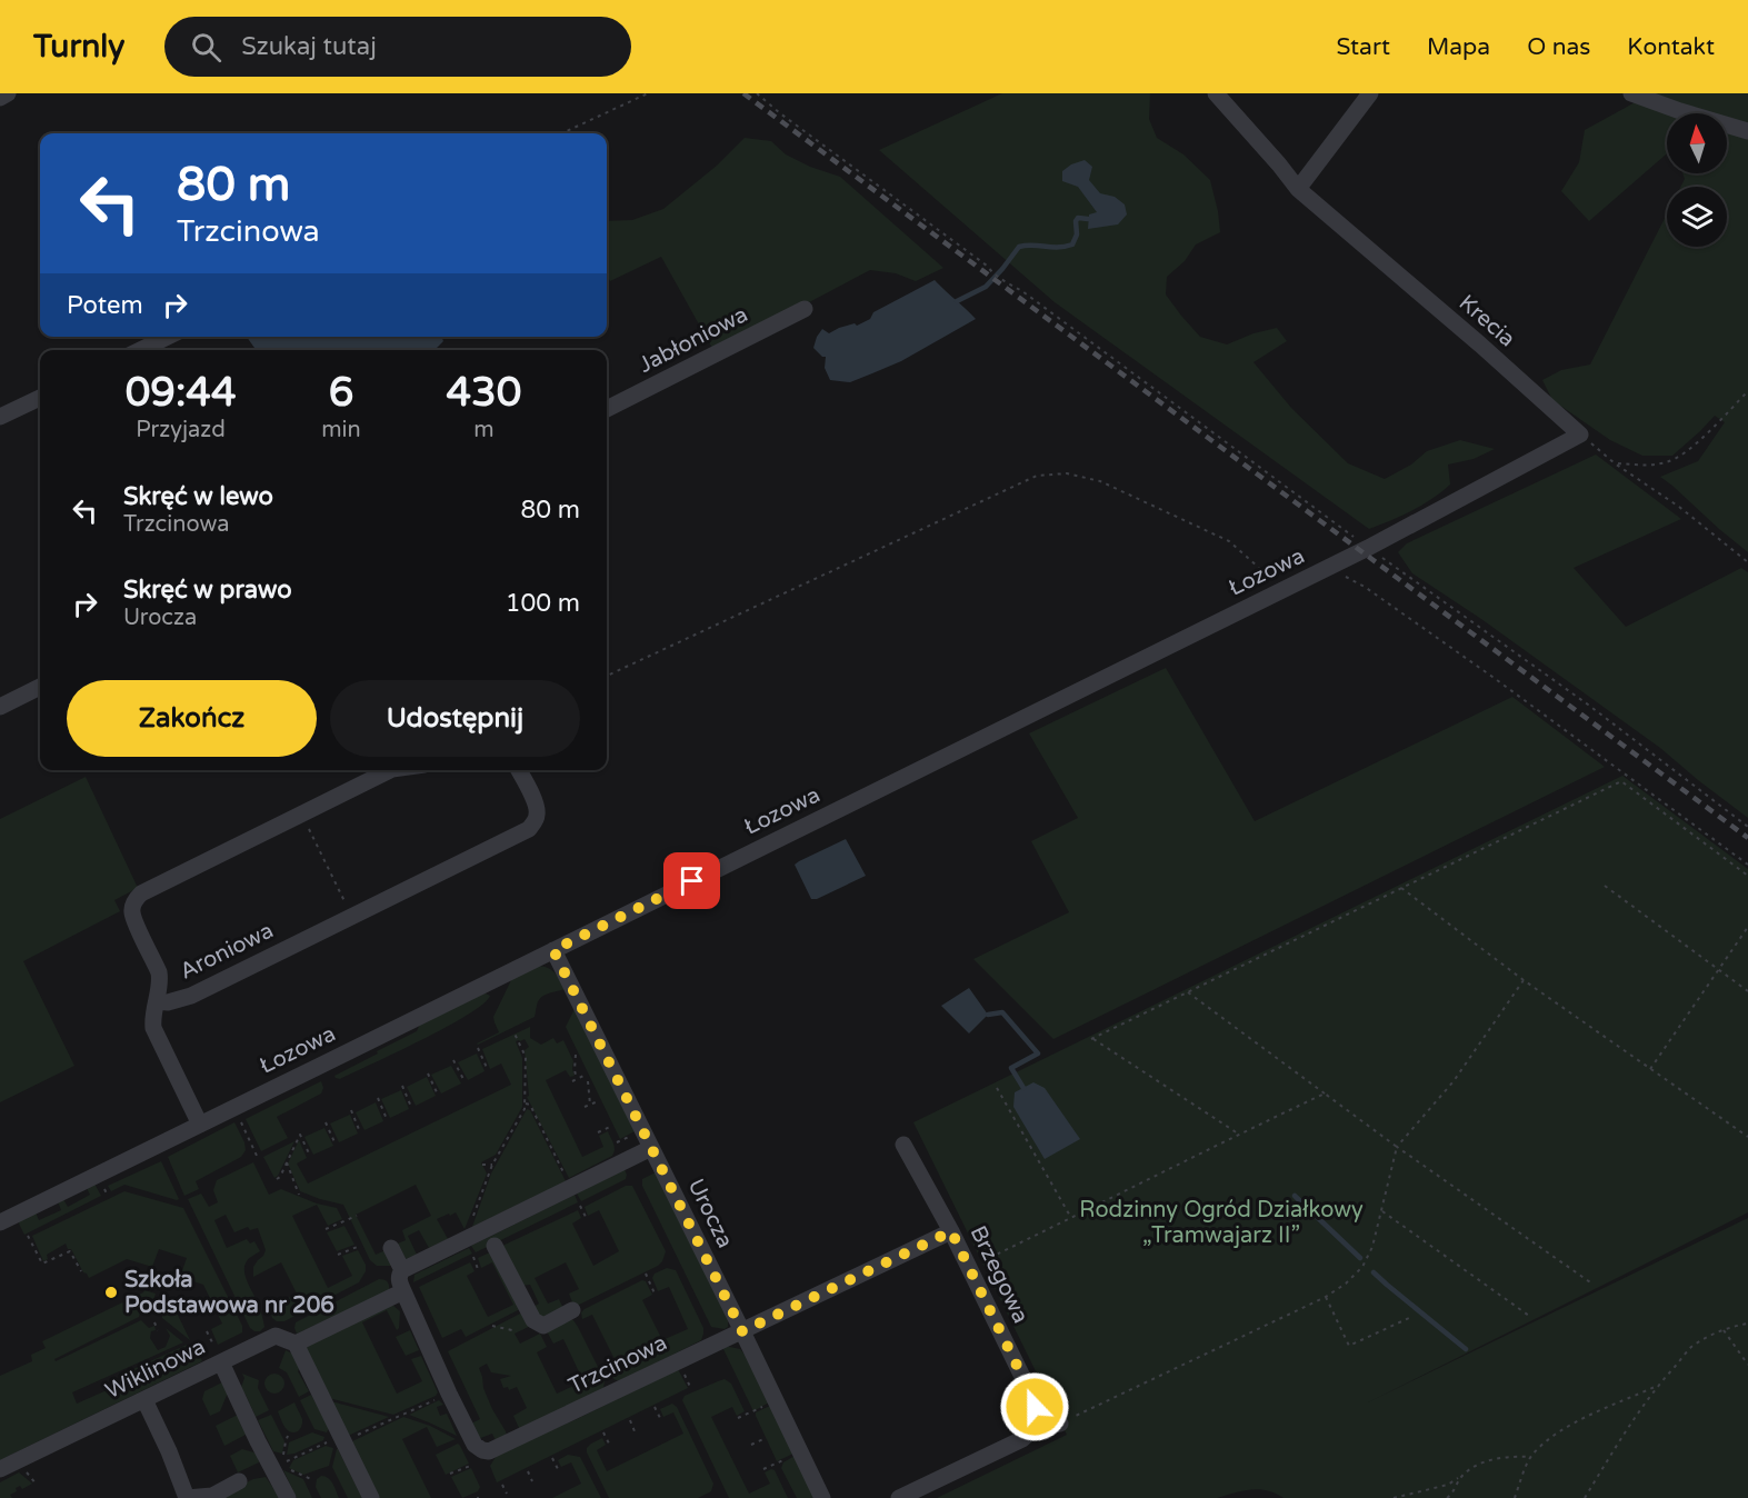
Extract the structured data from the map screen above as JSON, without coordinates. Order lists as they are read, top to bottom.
{
  "streets": {
    "street": [
      "Krecia",
      "Jabłoniowa",
      "Łozowa",
      "Aroniowa",
      "Urocza",
      "Brzegowa",
      "Trzcinowa",
      "Wiklinowa"
    ]
  },
  "crossings": [
    ["Krecia", "Łozowa"],
    ["Łozowa", "Urocza"],
    ["Urocza", "Trzcinowa"],
    ["Brzegowa", "Trzcinowa"]
  ],
  "parks": ["Rodzinny Ogród Działkowy „Tramwajarz II”"],
  "places": ["Szkoła Podstawowa nr 206"],
  "north": "top",
  "page": {
    "header": "Turnly",
    "search": "Szukaj tutaj",
    "nav": [
      "Start",
      "Mapa",
      "O nas",
      "Kontakt"
    ],
    "turn": ["80 m", "Trzcinowa"],
    "then": "Potem",
    "eta": [
      "09:44",
      "Przyjazd",
      "6",
      "min",
      "430",
      "m"
    ],
    "list": [
      {
        "name": "Skręć w lewo",
        "note": "Trzcinowa",
        "value": "80 m"
      },
      {
        "name": "Skręć w prawo",
        "note": "Urocza",
        "value": "100 m"
      }
    ],
    "buttons": ["Zakończ", "Udostępnij"]
  }
}
